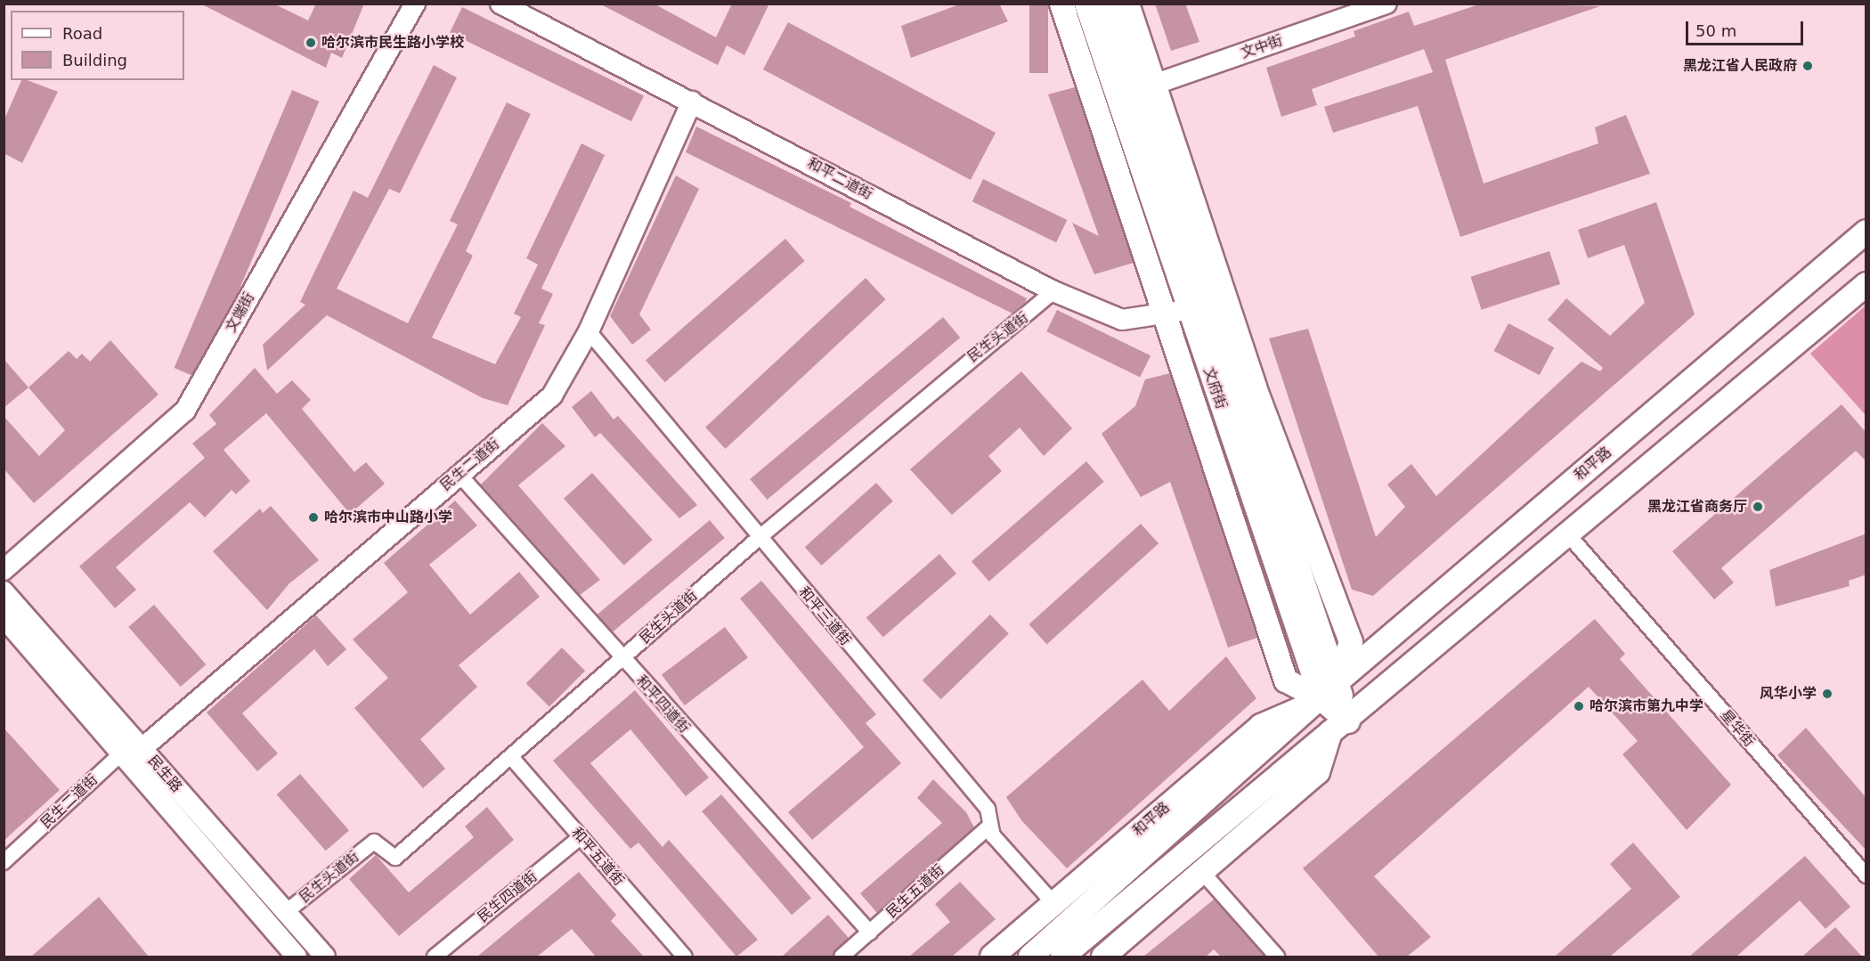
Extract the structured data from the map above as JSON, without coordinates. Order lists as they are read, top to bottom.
{
  "streets": {
    "main road": ["文府街", "和平路"],
    "street": [
      "文中街",
      "和平二道街",
      "文端街",
      "民生头道街",
      "民生二道街",
      "和平三道街",
      "和平四道街",
      "星华街",
      "民生路",
      "和平五道街",
      "民生五道街",
      "民生四道街"
    ]
  },
  "crossings": [
    ["文中街", "文府街"],
    ["和平二道街", "民生头道街"],
    ["和平二道街", "文府街"],
    ["和平二道街", "民生二道街"],
    ["民生头道街", "和平三道街"],
    ["民生头道街", "和平四道街"],
    ["民生头道街", "民生路"],
    ["民生头道街", "和平五道街"],
    ["文府街", "和平路"],
    ["和平路", "和平三道街"],
    ["民生二道街", "和平三道街"],
    ["民生二道街", "和平四道街"],
    ["民生二道街", "民生路"],
    ["和平三道街", "民生五道街"],
    ["和平四道街", "民生五道街"],
    ["和平五道街", "民生四道街"]
  ],
  "places": [
    "哈尔滨市民生路小学校",
    "黑龙江省人民政府",
    "黑龙江省商务厅",
    "哈尔滨市中山路小学",
    "风华小学",
    "哈尔滨市第九中学"
  ],
  "legend": ["Road", "Building"],
  "scale_bar": "50 m"
}
